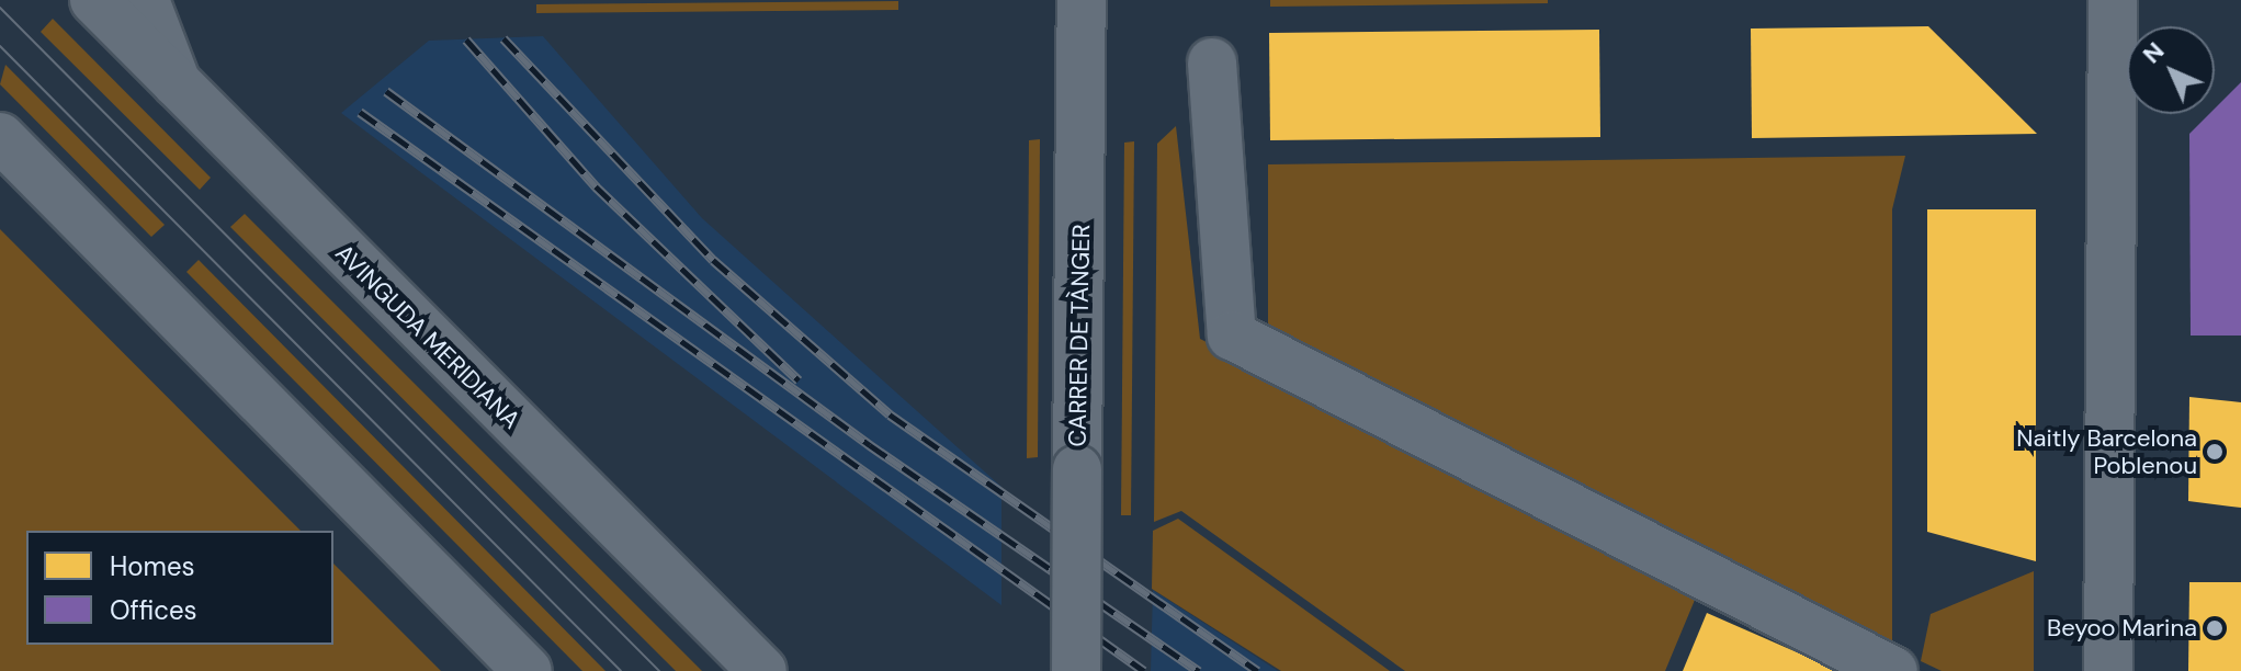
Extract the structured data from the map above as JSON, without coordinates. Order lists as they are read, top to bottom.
{
  "streets": {
    "street": ["CARRER DE TÀNGER", "AVINGUDA MERIDIANA"]
  },
  "places": ["Naitly Barcelona Poblenou", "Beyoo Marina"],
  "legend": ["Homes", "Offices"],
  "north": "top left"
}
